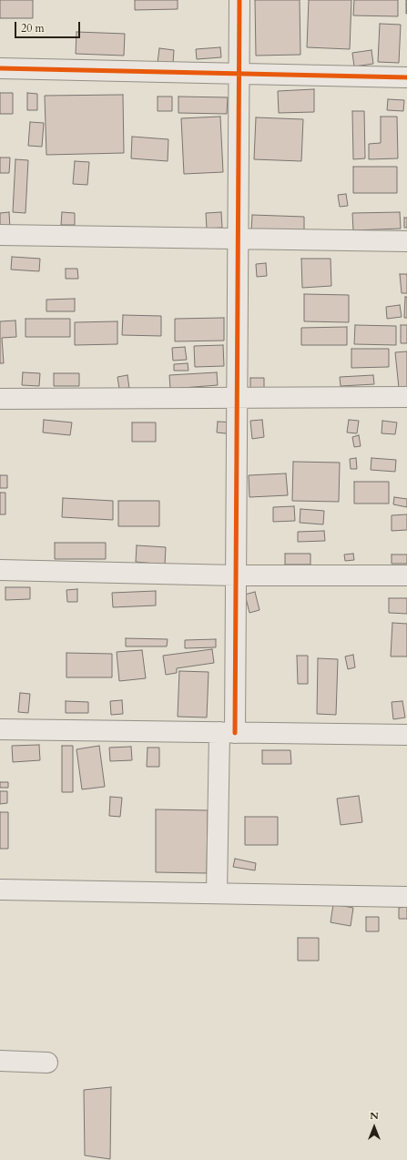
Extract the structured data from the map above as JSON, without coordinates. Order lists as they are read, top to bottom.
{
  "scale_bar": "20 m",
  "north": "top"
}
